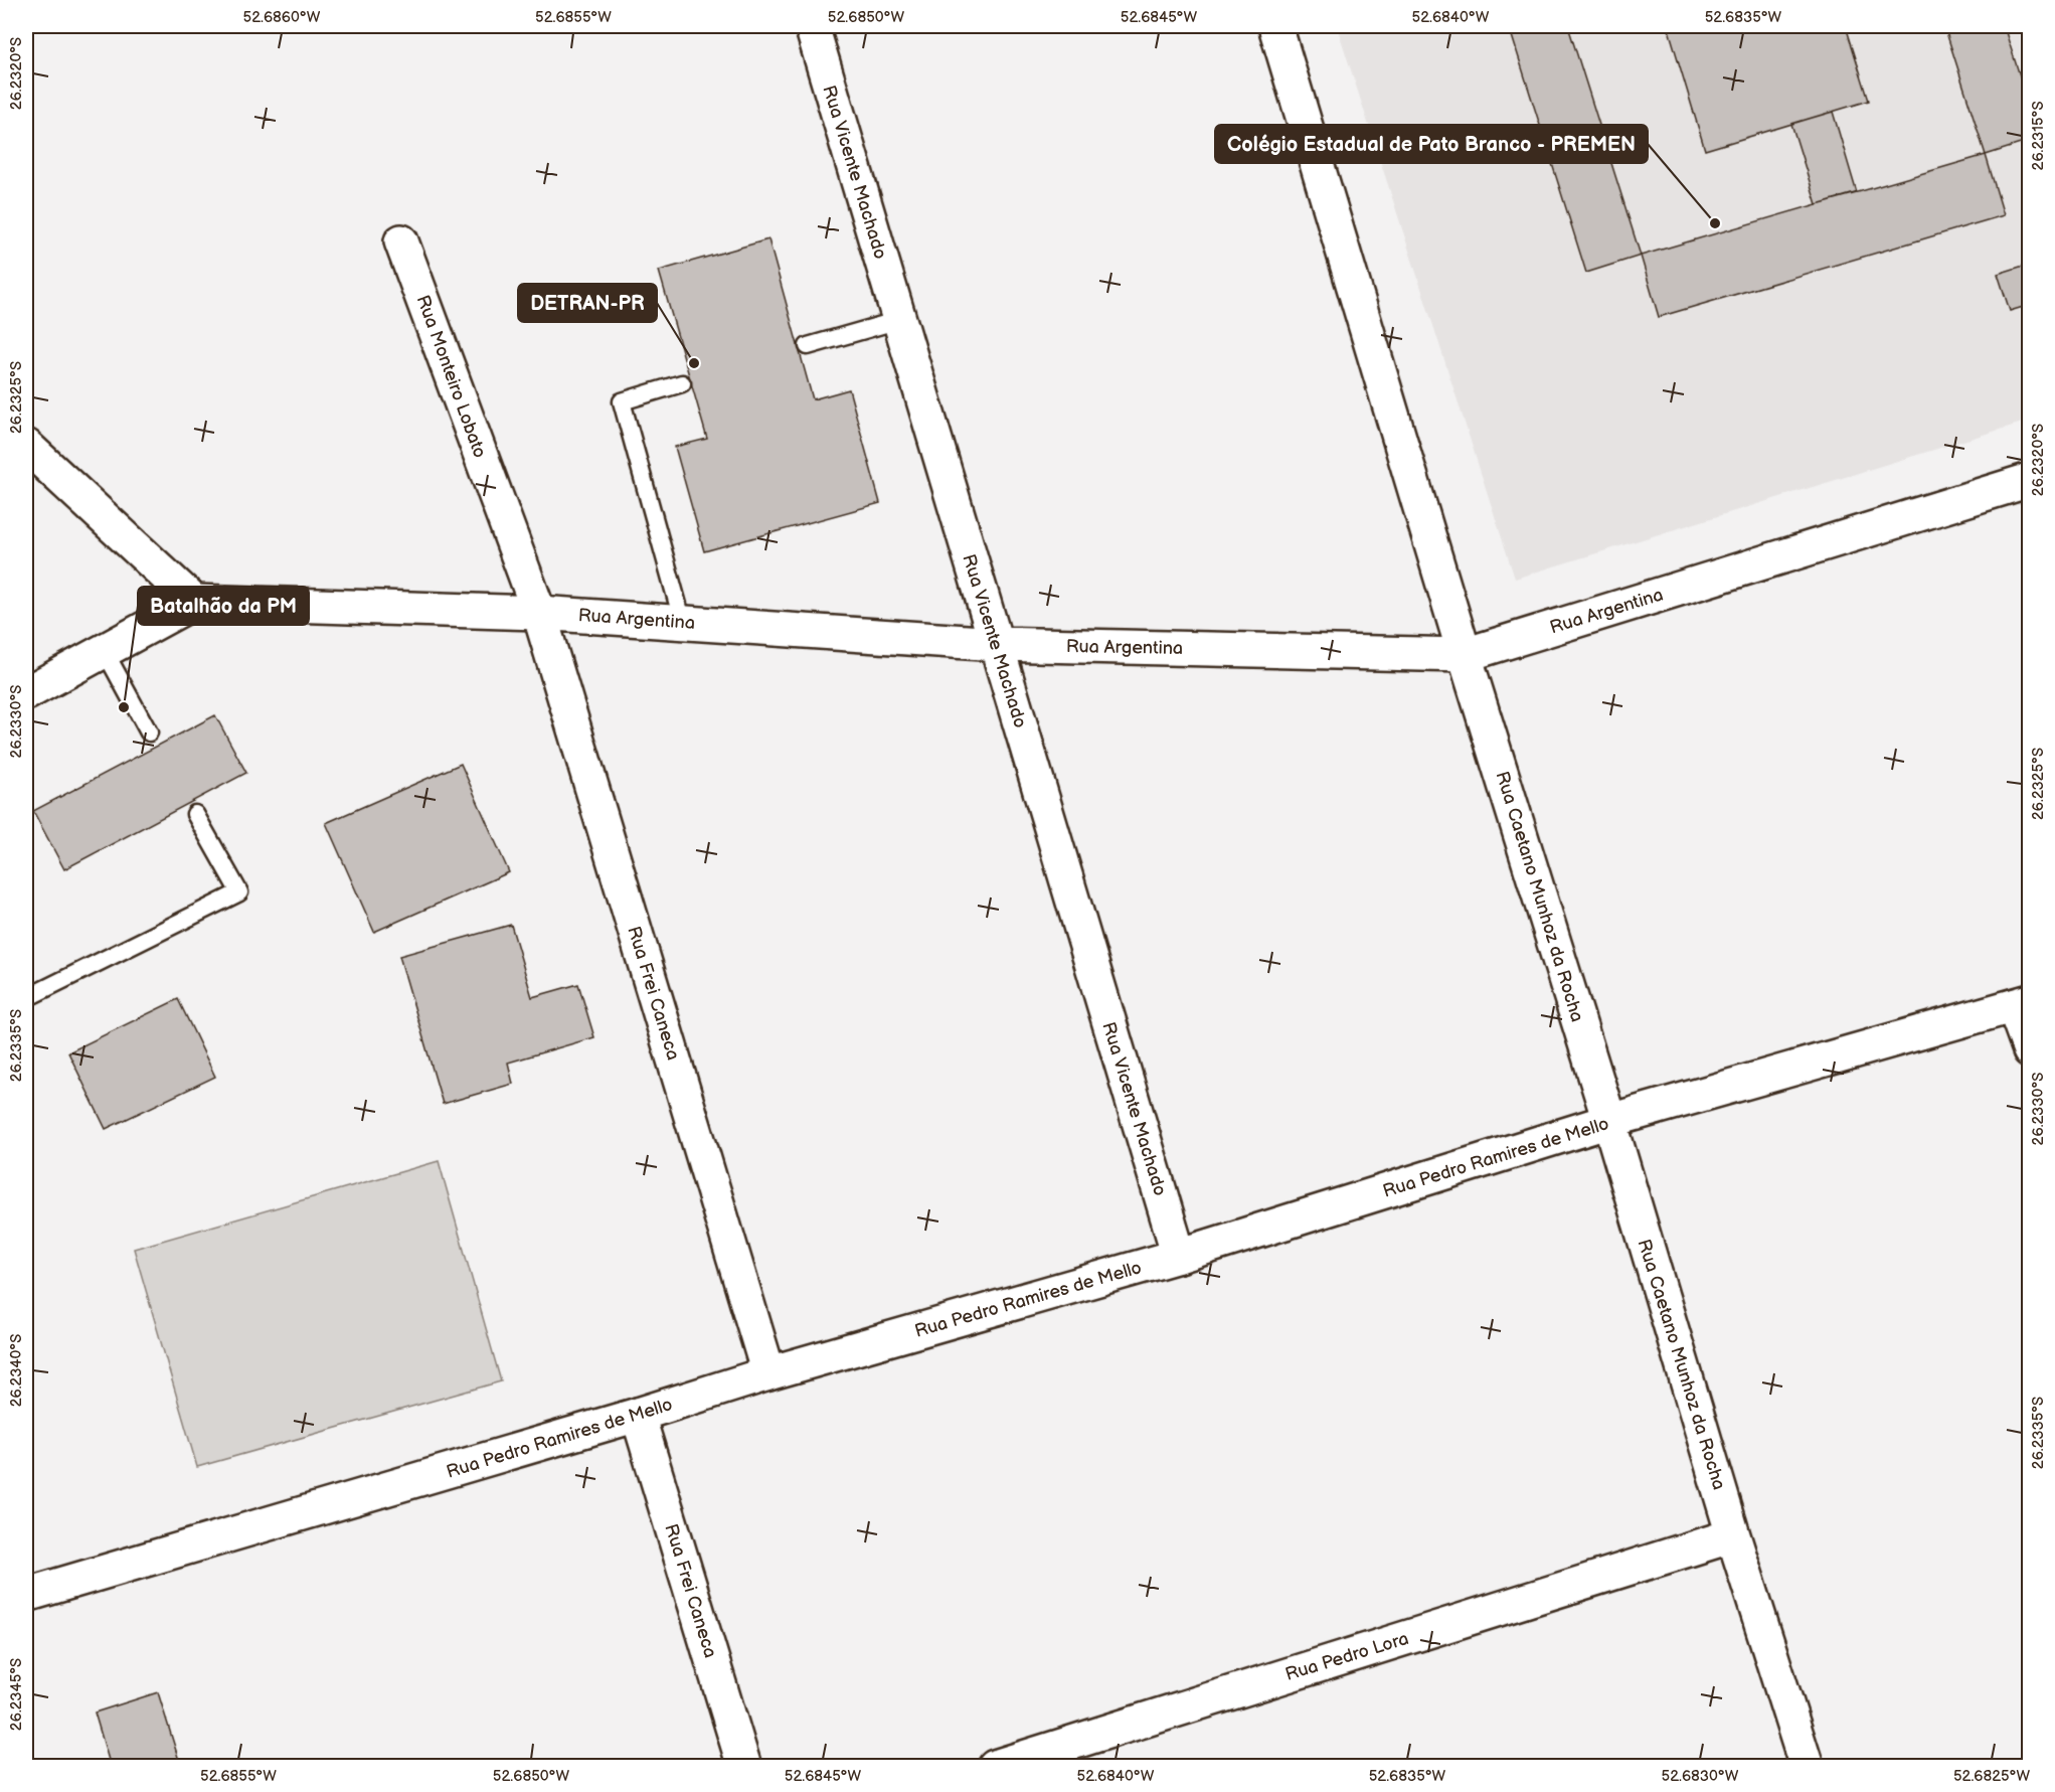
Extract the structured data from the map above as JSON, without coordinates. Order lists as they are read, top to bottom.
{
  "streets": {
    "street": [
      "Rua Vicente Machado",
      "Rua Monteiro Lobato",
      "Rua Argentina",
      "Rua Caetano Munhoz da Rocha",
      "Rua Frei Caneca",
      "Rua Pedro Ramires de Mello",
      "Rua Pedro Lora"
    ]
  },
  "crossings": [
    ["Rua Vicente Machado", "Rua Argentina"],
    ["Rua Vicente Machado", "Rua Pedro Ramires de Mello"],
    ["Rua Monteiro Lobato", "Rua Argentina"],
    ["Rua Monteiro Lobato", "Rua Frei Caneca"],
    ["Rua Argentina", "Rua Caetano Munhoz da Rocha"],
    ["Rua Argentina", "Rua Frei Caneca"],
    ["Rua Caetano Munhoz da Rocha", "Rua Pedro Ramires de Mello"],
    ["Rua Caetano Munhoz da Rocha", "Rua Pedro Lora"],
    ["Rua Frei Caneca", "Rua Pedro Ramires de Mello"]
  ],
  "places": ["Colégio Estadual de Pato Branco - PREMEN", "DETRAN-PR", "Batalhão da PM"],
  "coordinates": [
    "52.6860°W",
    "52.6855°W",
    "52.6850°W",
    "52.6845°W",
    "52.6840°W",
    "52.6835°W",
    "26.2320°S",
    "26.2315°S",
    "26.2325°S",
    "26.2330°S",
    "26.2335°S",
    "26.2340°S",
    "26.2345°S",
    "52.6830°W",
    "52.6825°W"
  ]
}
